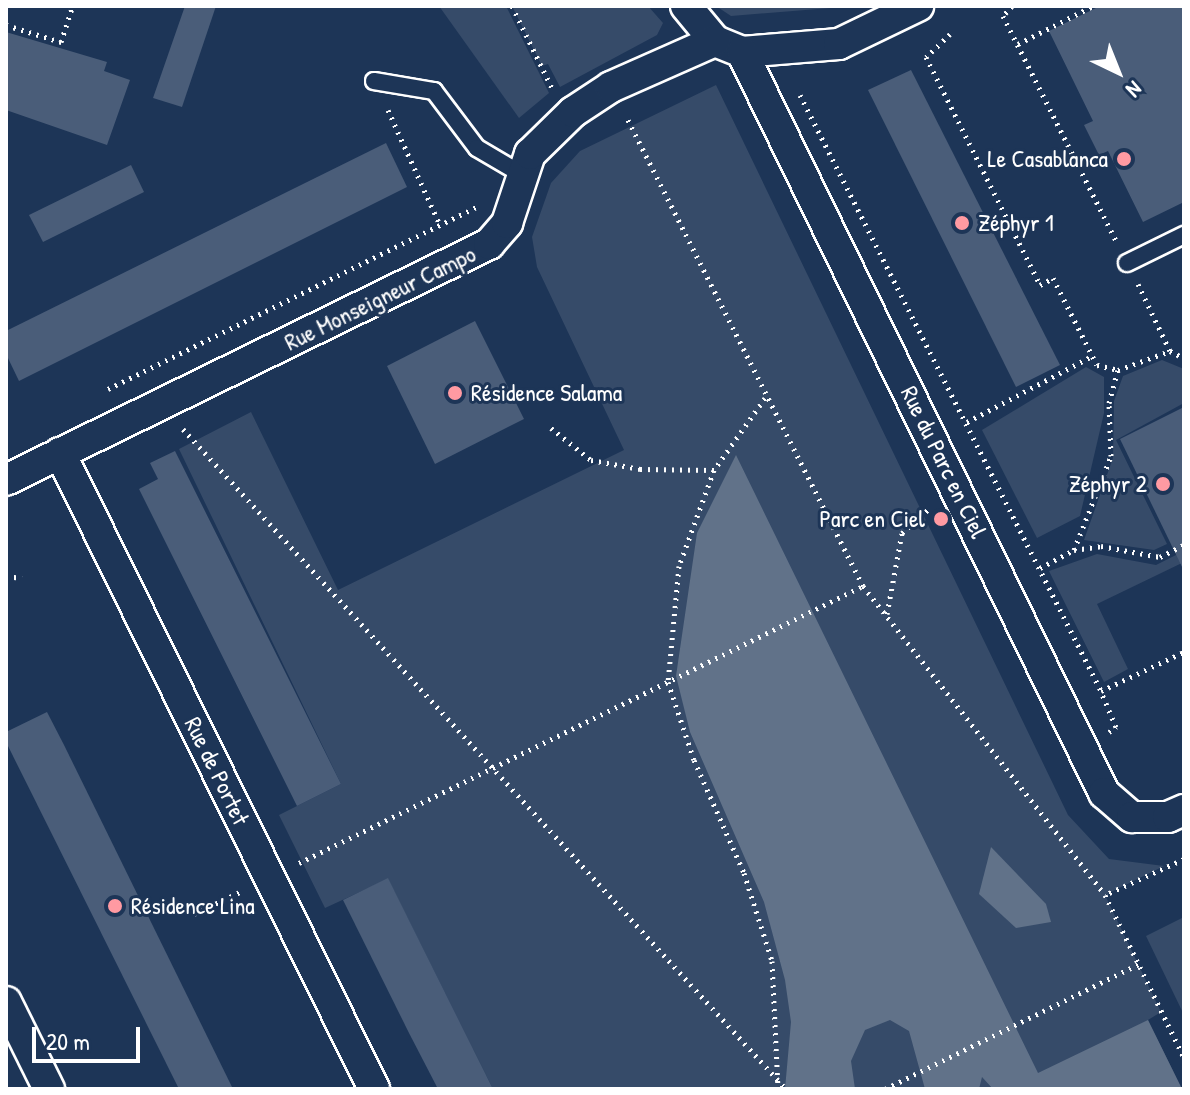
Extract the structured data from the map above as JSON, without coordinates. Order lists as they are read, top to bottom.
{
  "streets": {
    "street": ["Rue Monseigneur Campo", "Rue du Parc en Ciel", "Rue de Portet"]
  },
  "crossings": [
    ["Rue Monseigneur Campo", "Rue du Parc en Ciel"],
    ["Rue Monseigneur Campo", "Rue de Portet"]
  ],
  "places": [
    "Le Casablanca",
    "Zéphyr 1",
    "Résidence Salama",
    "Zéphyr 2",
    "Parc en Ciel",
    "Résidence Lina"
  ],
  "scale_bar": "20 m",
  "north": "bottom right"
}
